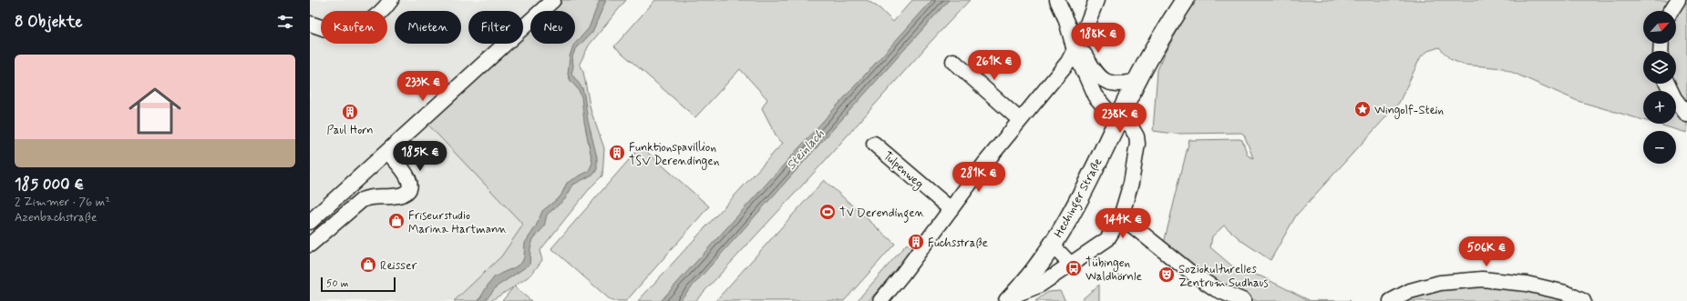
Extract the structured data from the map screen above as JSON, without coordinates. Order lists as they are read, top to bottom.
{
  "streets": {
    "main road": ["Hechinger Straße"],
    "street": ["Tulpenweg"]
  },
  "water": ["Steinlach"],
  "places": {
    "place": ["Wingolf-Stein"],
    "building": ["Paul Horn", "Funktionspavillion TSV Derendingen", "Fuchsstraße"],
    "sports": ["TV Derendingen"],
    "shop": ["Friseurstudio Marina Hartmann", "Reisser"],
    "bus stop": ["Tübingen Waldhörnle"],
    "theatre": ["Soziokulturelles Zentrum Sudhaus"]
  },
  "scale_bar": "50 m",
  "north": "top right",
  "page": {
    "heading": "8 Objekte",
    "map_buttons": ["+", "−"],
    "chip": [
      "Kaufen",
      "Mieten",
      "Filter",
      "Neu"
    ],
    "price": [
      "188K €",
      "261K €",
      "233K €",
      "238K €",
      "185K €",
      "281K €",
      "144K €",
      "506K €"
    ],
    "list": [
      {
        "name": "185 000 €",
        "note": "2 Zimmer · 76 m² · Azenbachstraße"
      }
    ],
    "scale": "50 m"
  }
}
